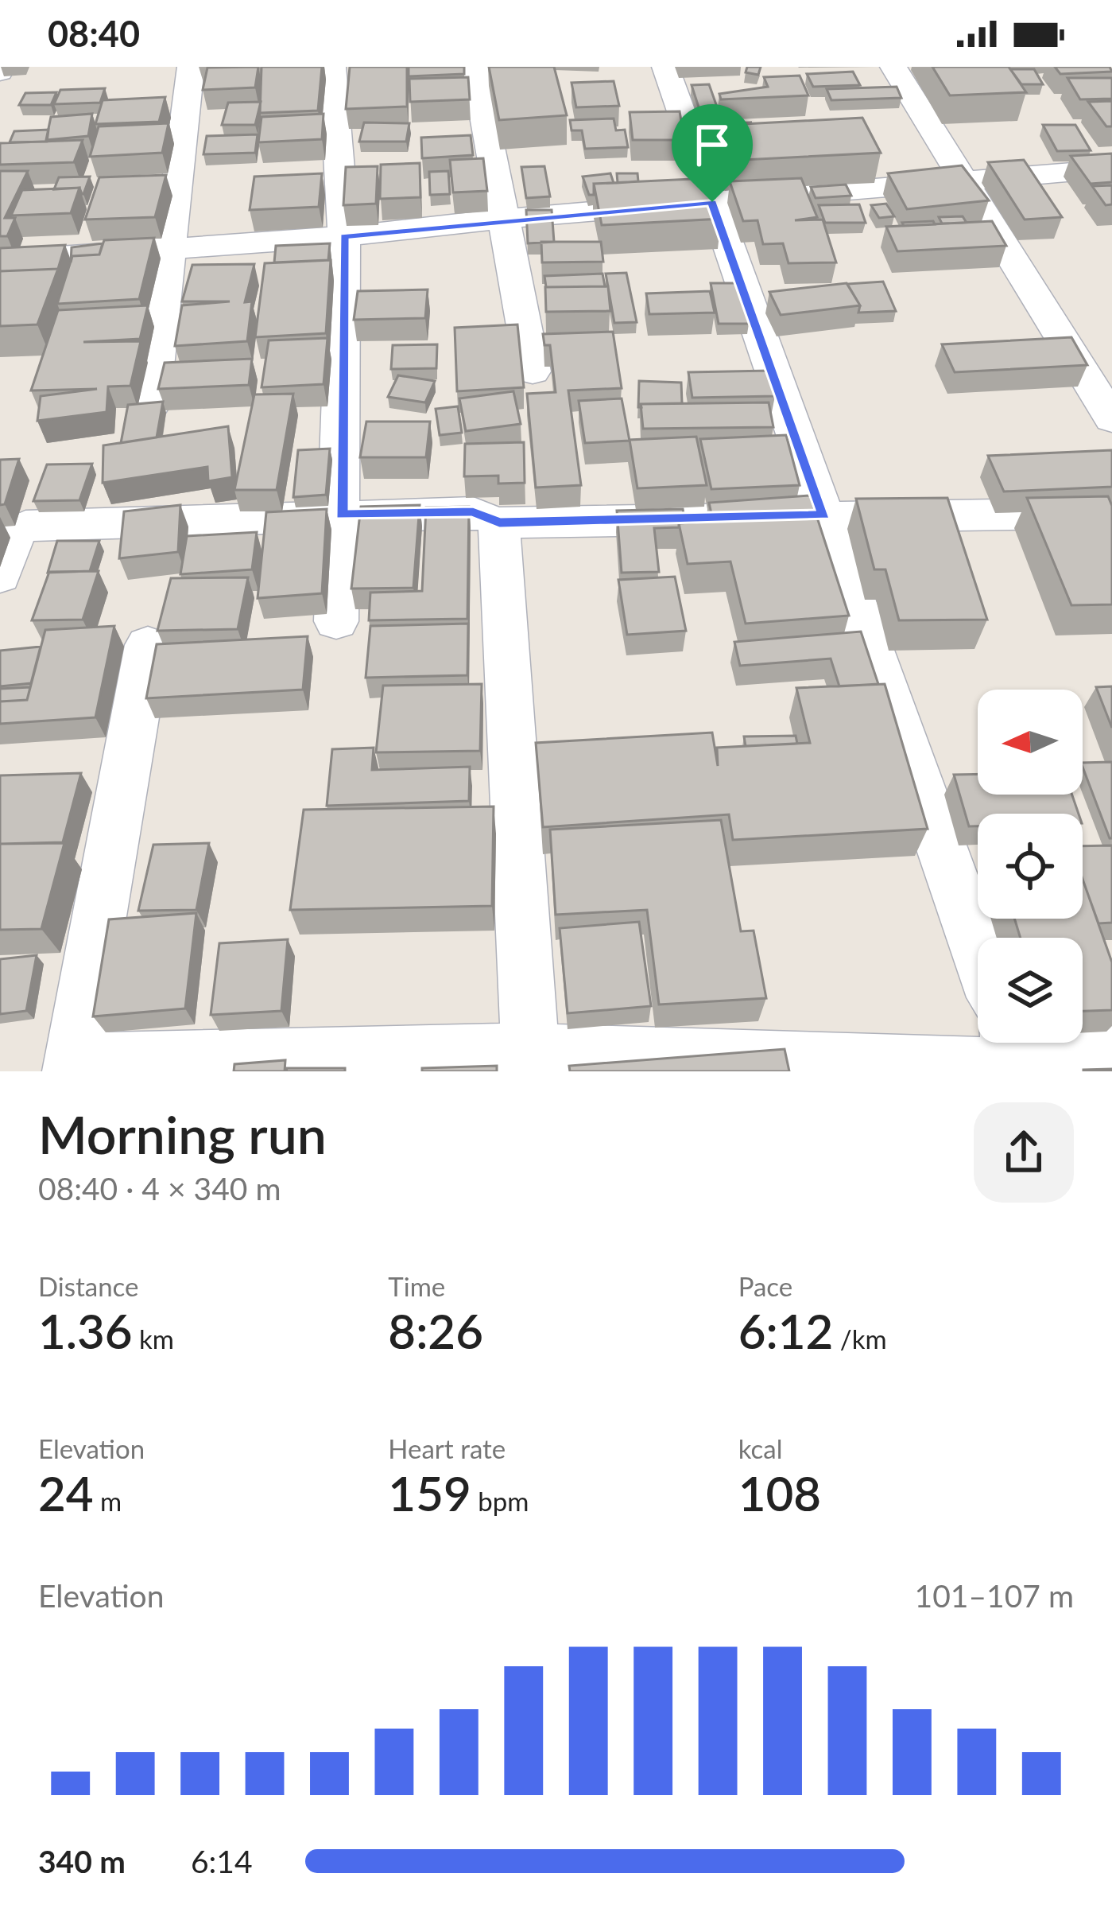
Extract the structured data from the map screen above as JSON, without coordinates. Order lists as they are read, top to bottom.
{
  "north": "left",
  "page": {
    "status": "08:40",
    "heading": ["Morning run", "08:40 · 4 × 340 m"],
    "stats": [
      ["Distance", "1.36 km"],
      ["Time", "8:26"],
      ["Pace", "6:12 /km"],
      ["Elevation", "24 m"],
      ["Heart rate", "159 bpm"],
      ["kcal", "108"]
    ],
    "chart": ["Elevation", "101–107 m"],
    "list": [
      {
        "name": "340 m",
        "note": "6:14"
      }
    ]
  }
}
